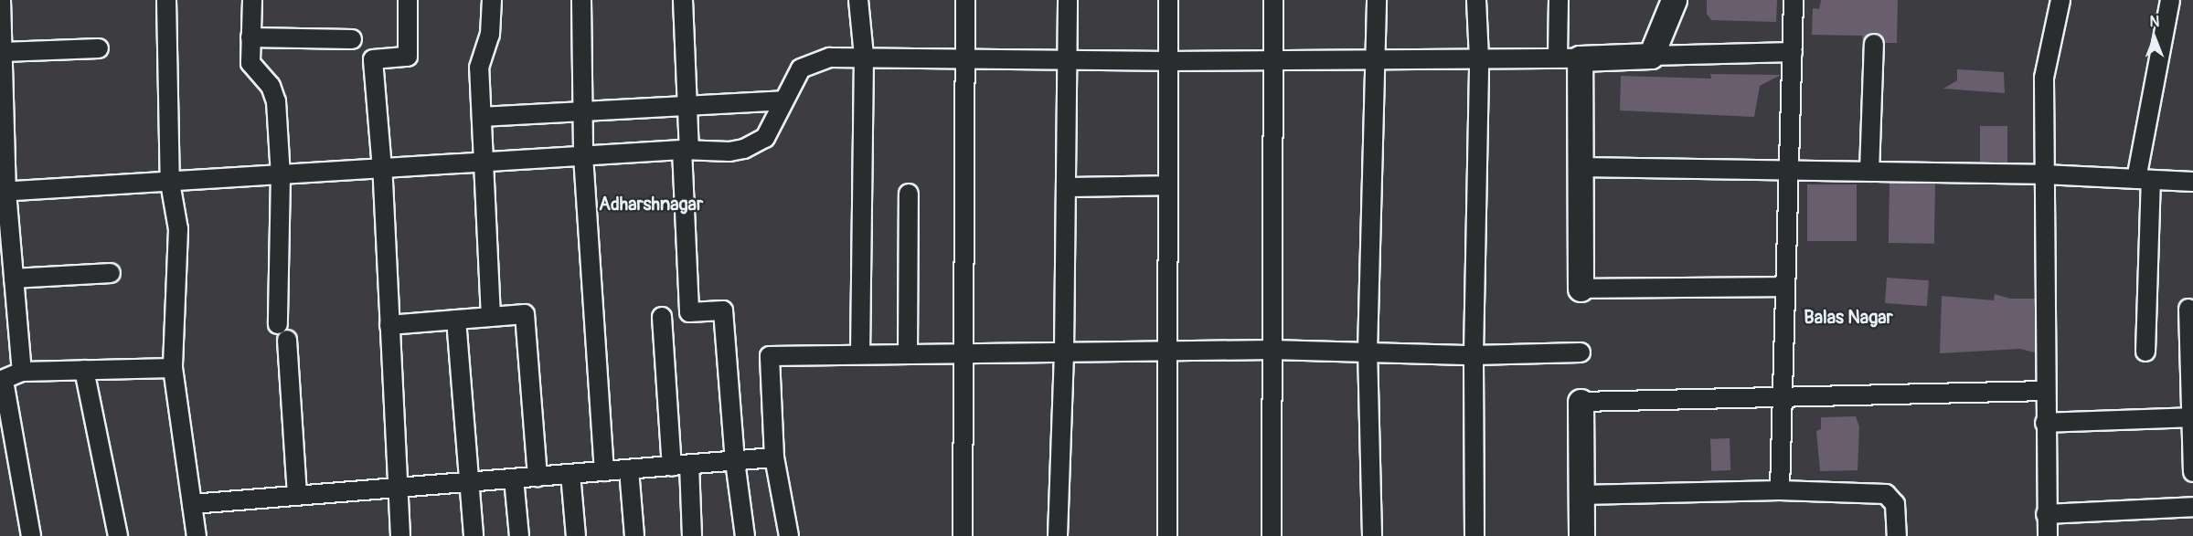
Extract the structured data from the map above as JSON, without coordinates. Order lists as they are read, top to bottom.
{
  "districts": ["Adharshnagar", "Balas Nagar"],
  "north": "top"
}
